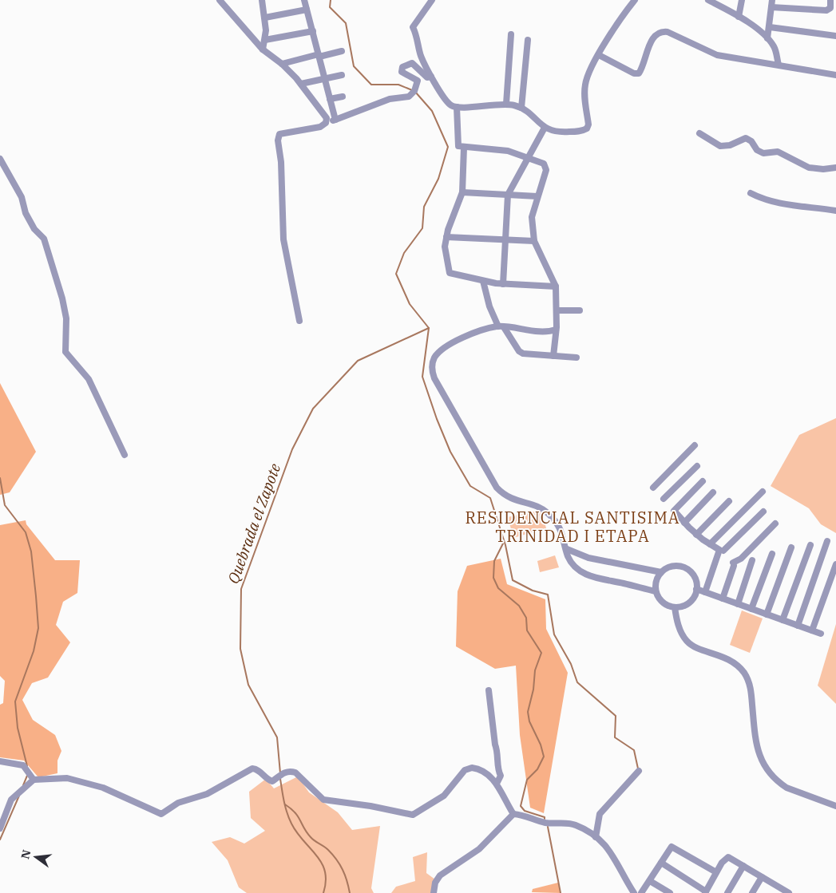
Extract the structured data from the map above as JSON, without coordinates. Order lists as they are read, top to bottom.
{
  "districts": ["RESIDENCIAL SANTISIMA TRINIDAD I ETAPA"],
  "water": ["Quebrada el Zapote"],
  "north": "left"
}
